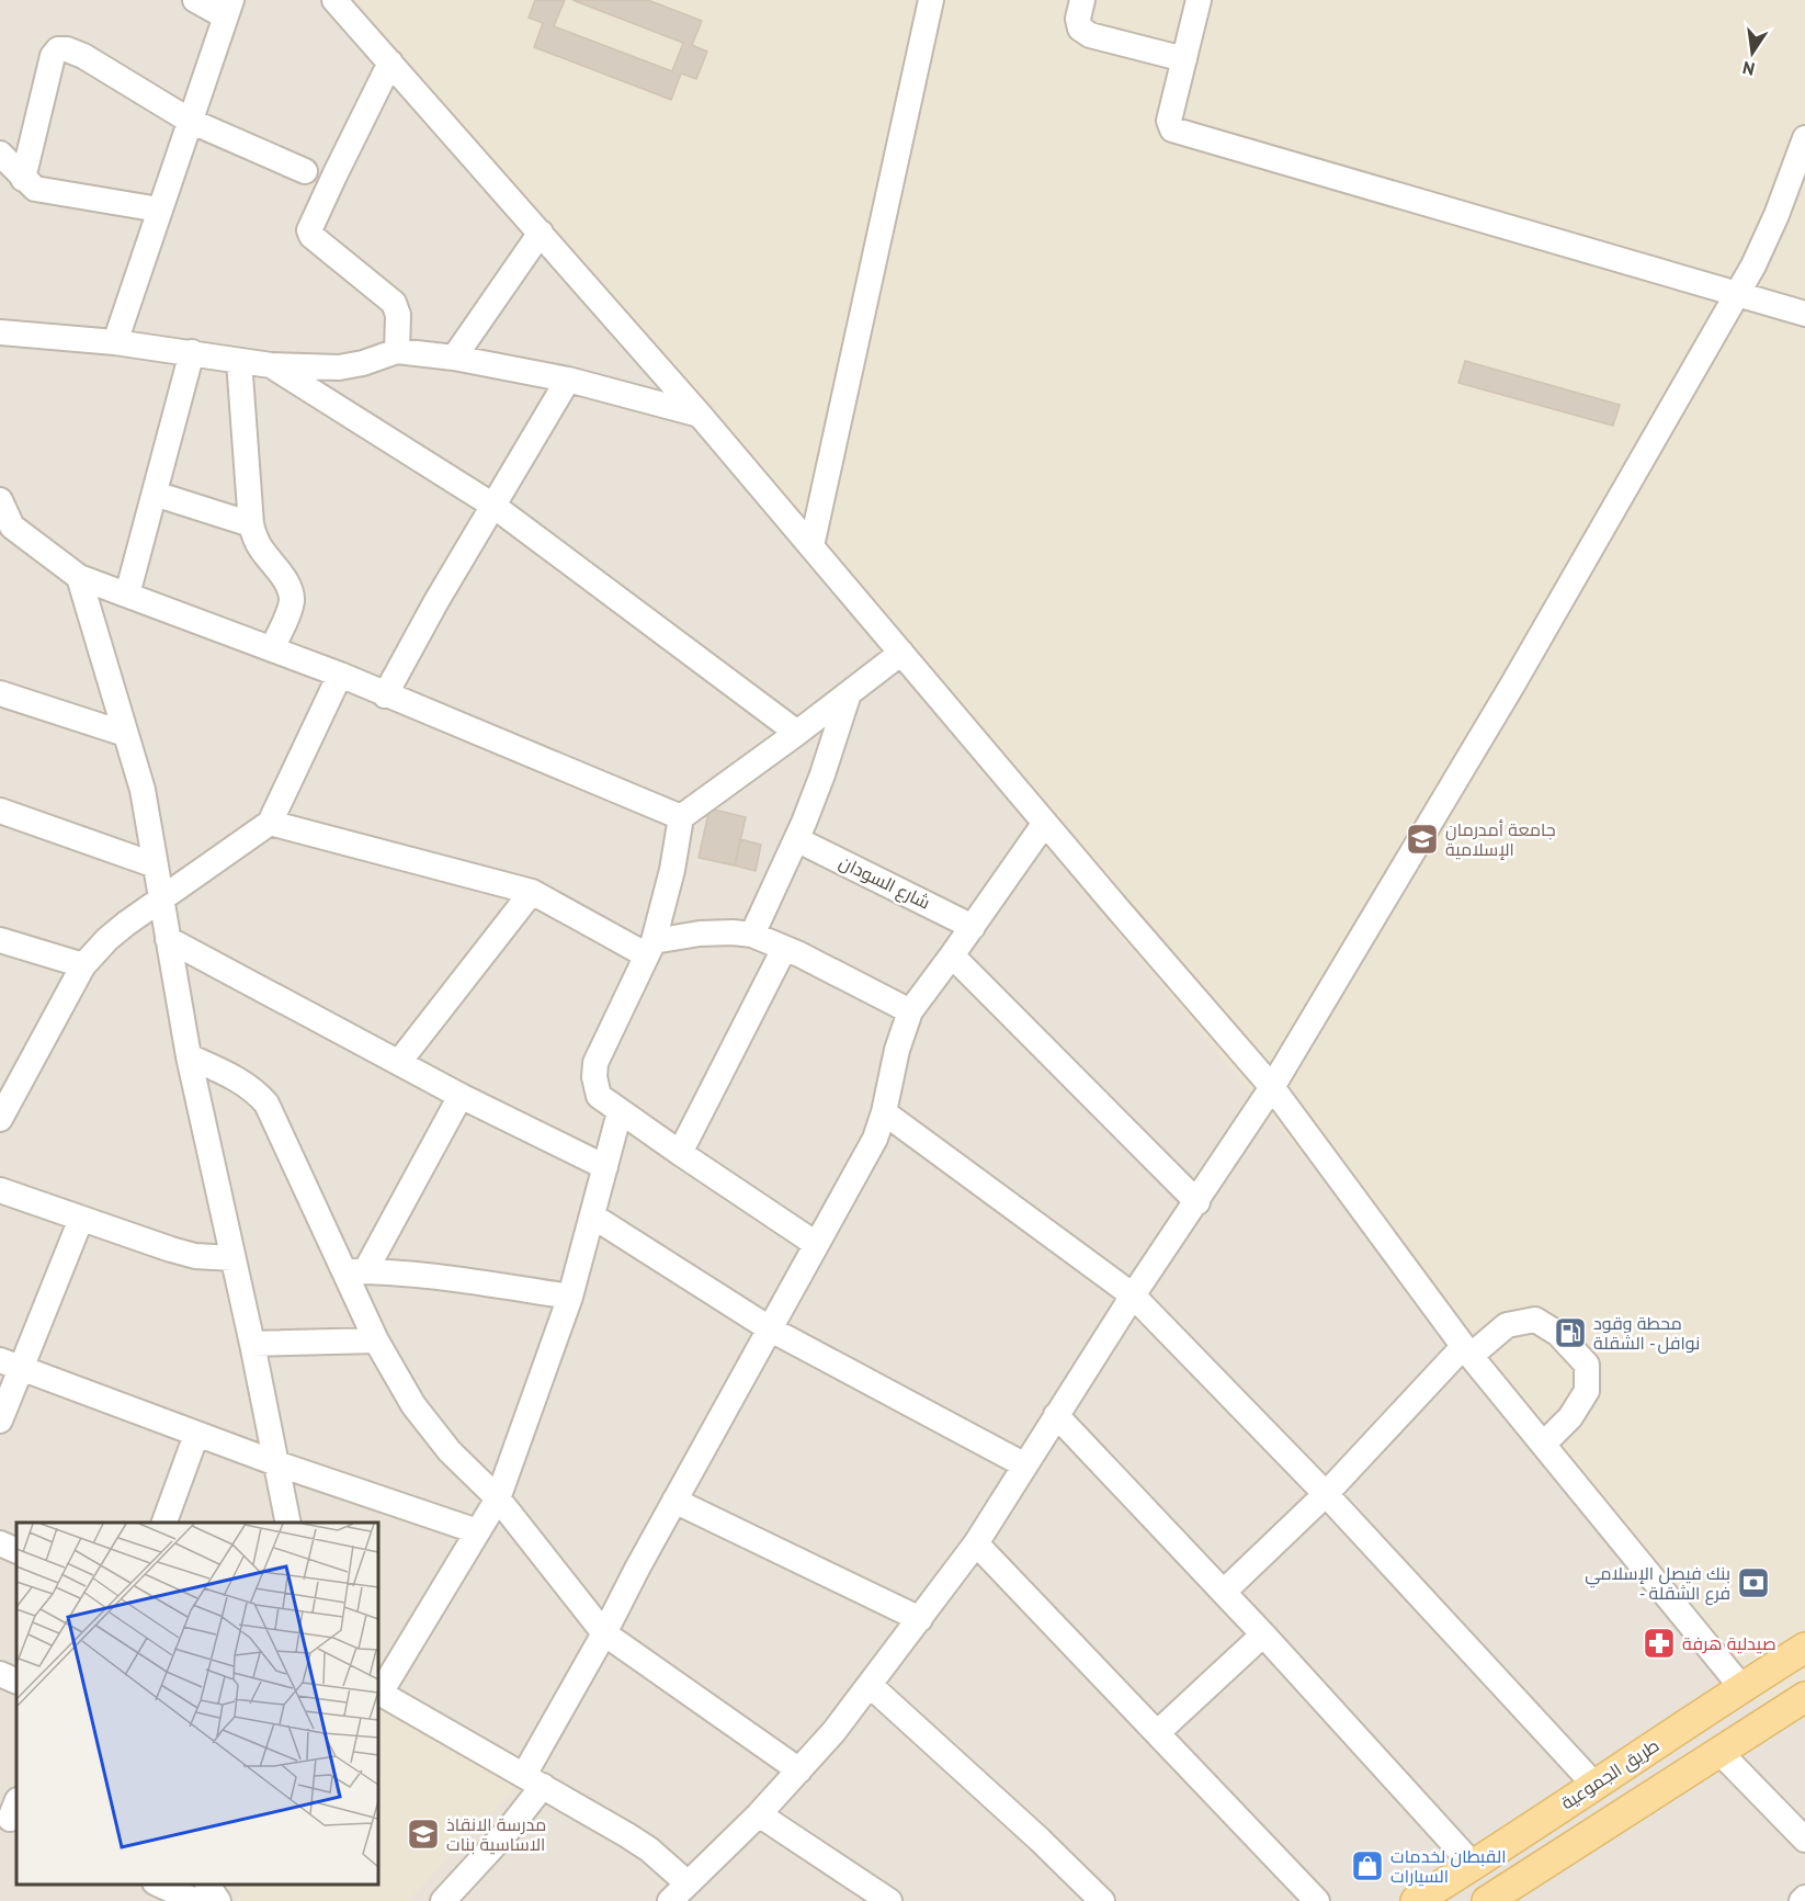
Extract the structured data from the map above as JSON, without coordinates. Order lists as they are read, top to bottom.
{
  "streets": {
    "main road": ["طريق الجموعية"],
    "street": ["شارع السودان"]
  },
  "places": {
    "school or university": ["جامعة أمدرمان الإسلامية", "مدرسة الانقاذ الاساسية بنات"],
    "fuel station": ["محطة وقود نوافل - الشقلة"],
    "bank": ["بنك فيصل الإسلامي - فرع الشقلة"],
    "pharmacy": ["صيدلية هرفة"],
    "shop": ["القبطان لخدمات السيارات"]
  },
  "north": "bottom"
}
